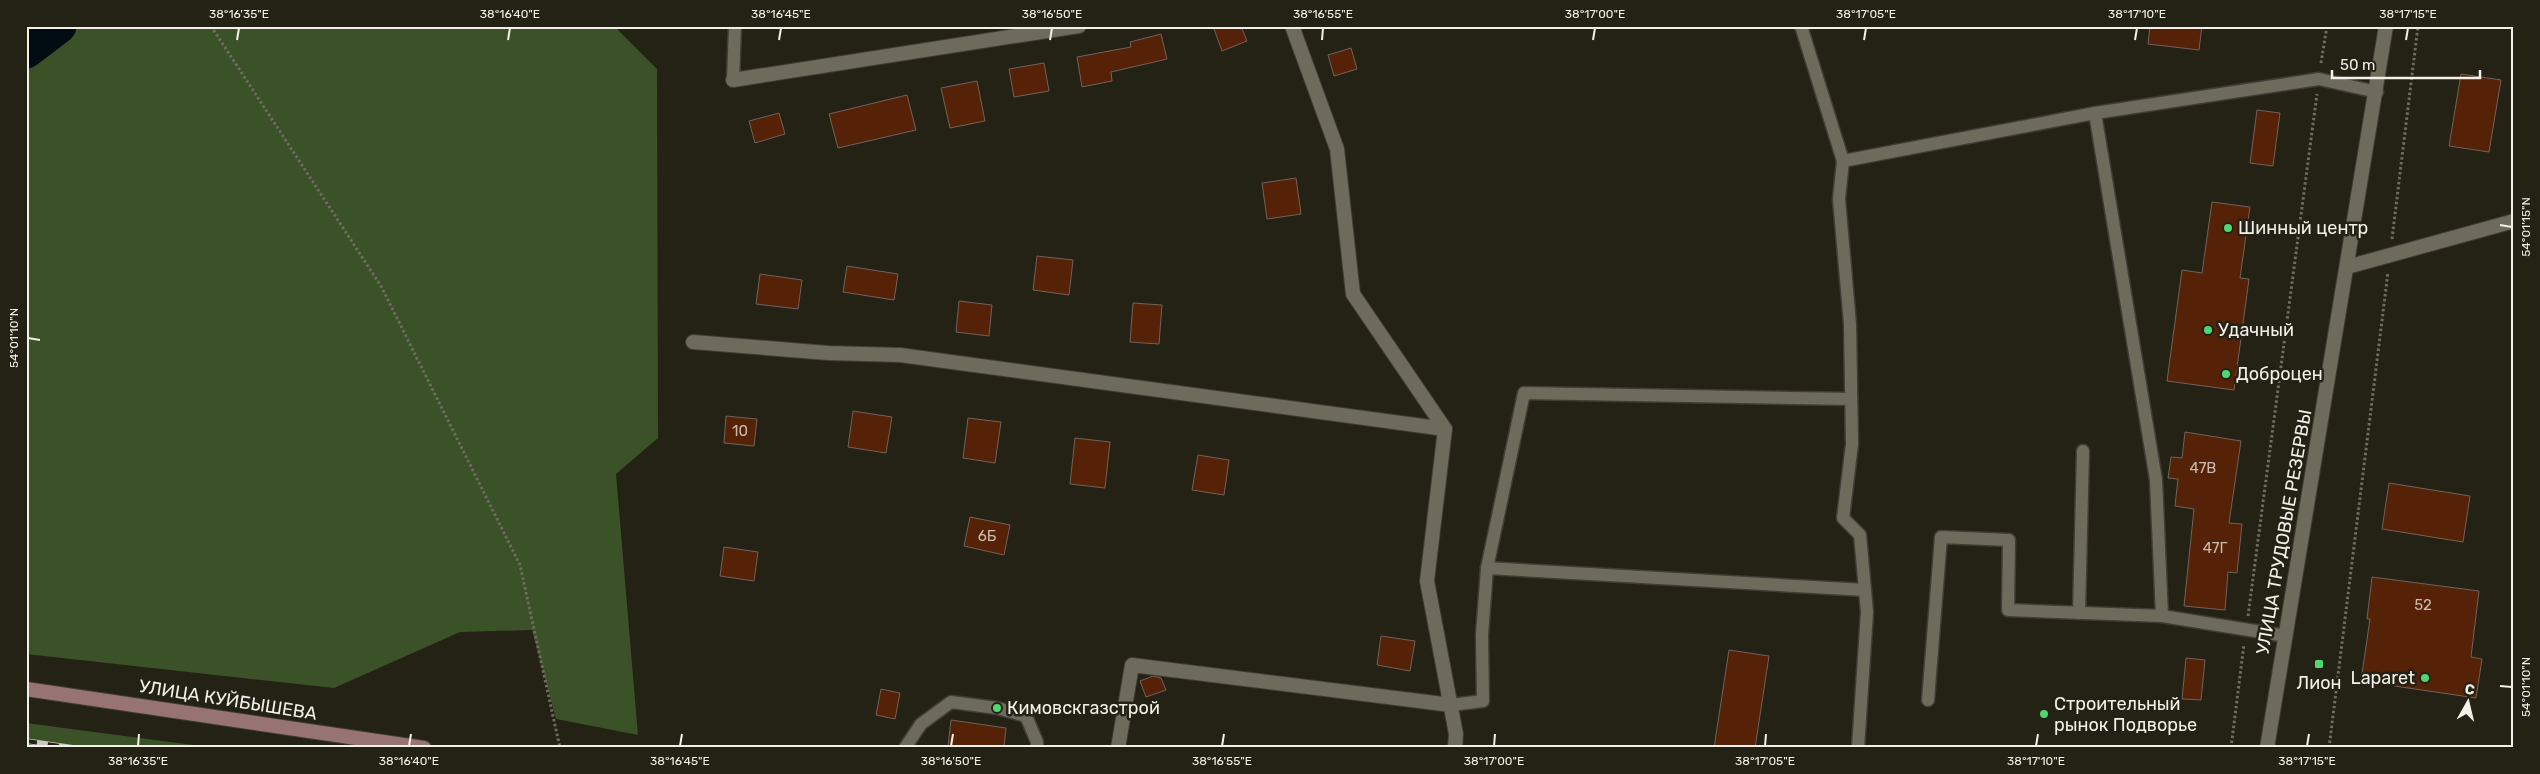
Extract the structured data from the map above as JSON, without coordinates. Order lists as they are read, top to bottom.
{
  "streets": {
    "main road": ["УЛИЦА КУЙБЫШЕВА"],
    "street": ["УЛИЦА ТРУДОВЫЕ РЕЗЕРВЫ"]
  },
  "places": {
    "other": [
      "Шинный центр",
      "Удачный",
      "Доброцен",
      "Laparet",
      "Кимовскгазстрой",
      "Строительный рынок Подворье"
    ],
    "transit": ["Лион"]
  },
  "house_numbers": [
    "10",
    "47В",
    "6Б",
    "47Г",
    "52"
  ],
  "scale_bar": "50 m",
  "north": "top",
  "coordinates": [
    "38°16'35\"E",
    "38°16'40\"E",
    "38°16'45\"E",
    "38°16'50\"E",
    "38°16'55\"E",
    "38°17'00\"E",
    "38°17'05\"E",
    "38°17'10\"E",
    "38°17'15\"E",
    "54°01'15\"N",
    "54°01'10\"N"
  ]
}
